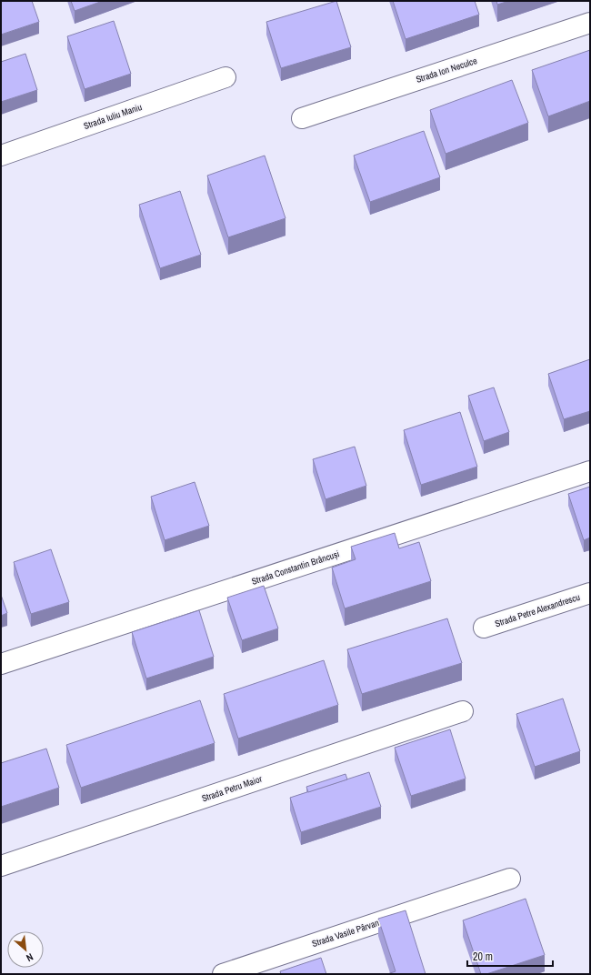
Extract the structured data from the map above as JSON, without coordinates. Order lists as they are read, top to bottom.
{
  "streets": {
    "street": [
      "Strada Ion Neculce",
      "Strada Iuliu Maniu",
      "Strada Constantin Brâncuși",
      "Strada Petre Alexandrescu",
      "Strada Petru Maior",
      "Strada Vasile Pârvan"
    ]
  },
  "scale_bar": "20 m",
  "north": "bottom right"
}
